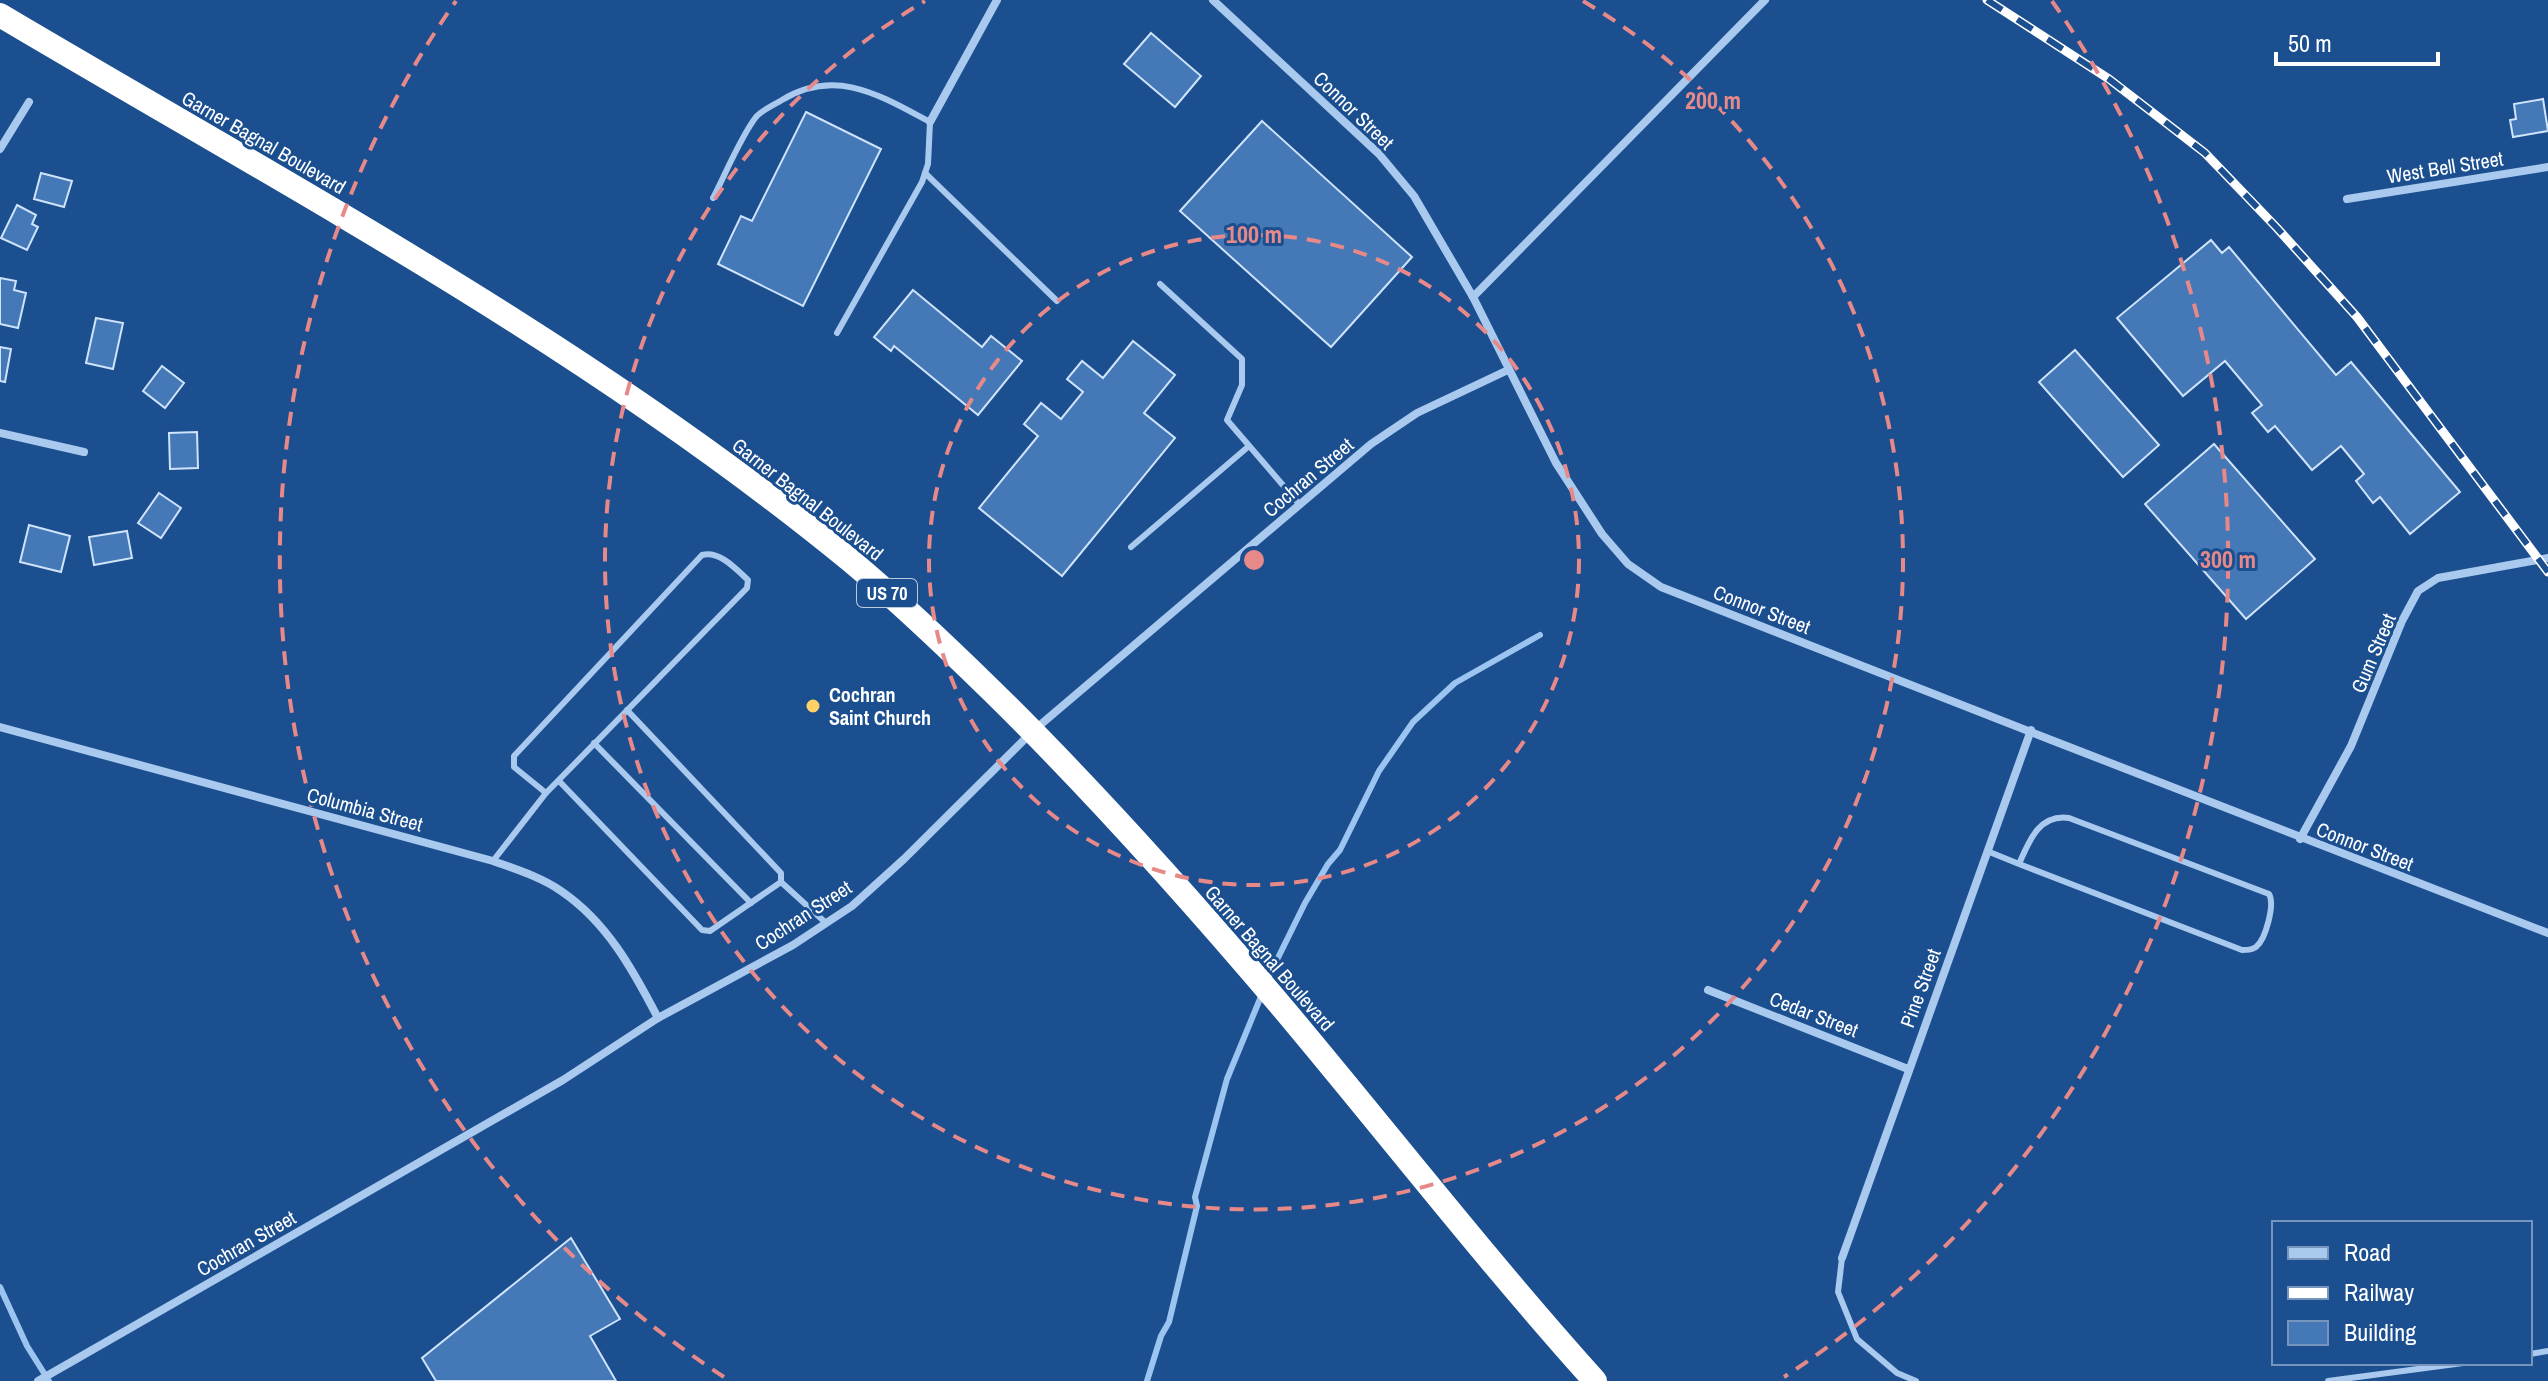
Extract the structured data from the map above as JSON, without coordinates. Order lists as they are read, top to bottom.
{
  "streets": {
    "highway": ["Garner Bagnal Boulevard", "US 70"],
    "street": [
      "Connor Street",
      "West Bell Street",
      "Cochran Street",
      "Gum Street",
      "Columbia Street",
      "Pine Street",
      "Cedar Street"
    ]
  },
  "crossings": [
    ["Connor Street", "Cochran Street"],
    ["Connor Street", "Gum Street"],
    ["Connor Street", "Pine Street"],
    ["Garner Bagnal Boulevard", "Cochran Street"],
    ["Cochran Street", "Columbia Street"],
    ["Pine Street", "Cedar Street"]
  ],
  "places": ["Cochran Saint Church"],
  "legend": ["Road", "Railway", "Building"],
  "scale_bar": "50 m",
  "rings": ["200 m", "100 m", "300 m"]
}
